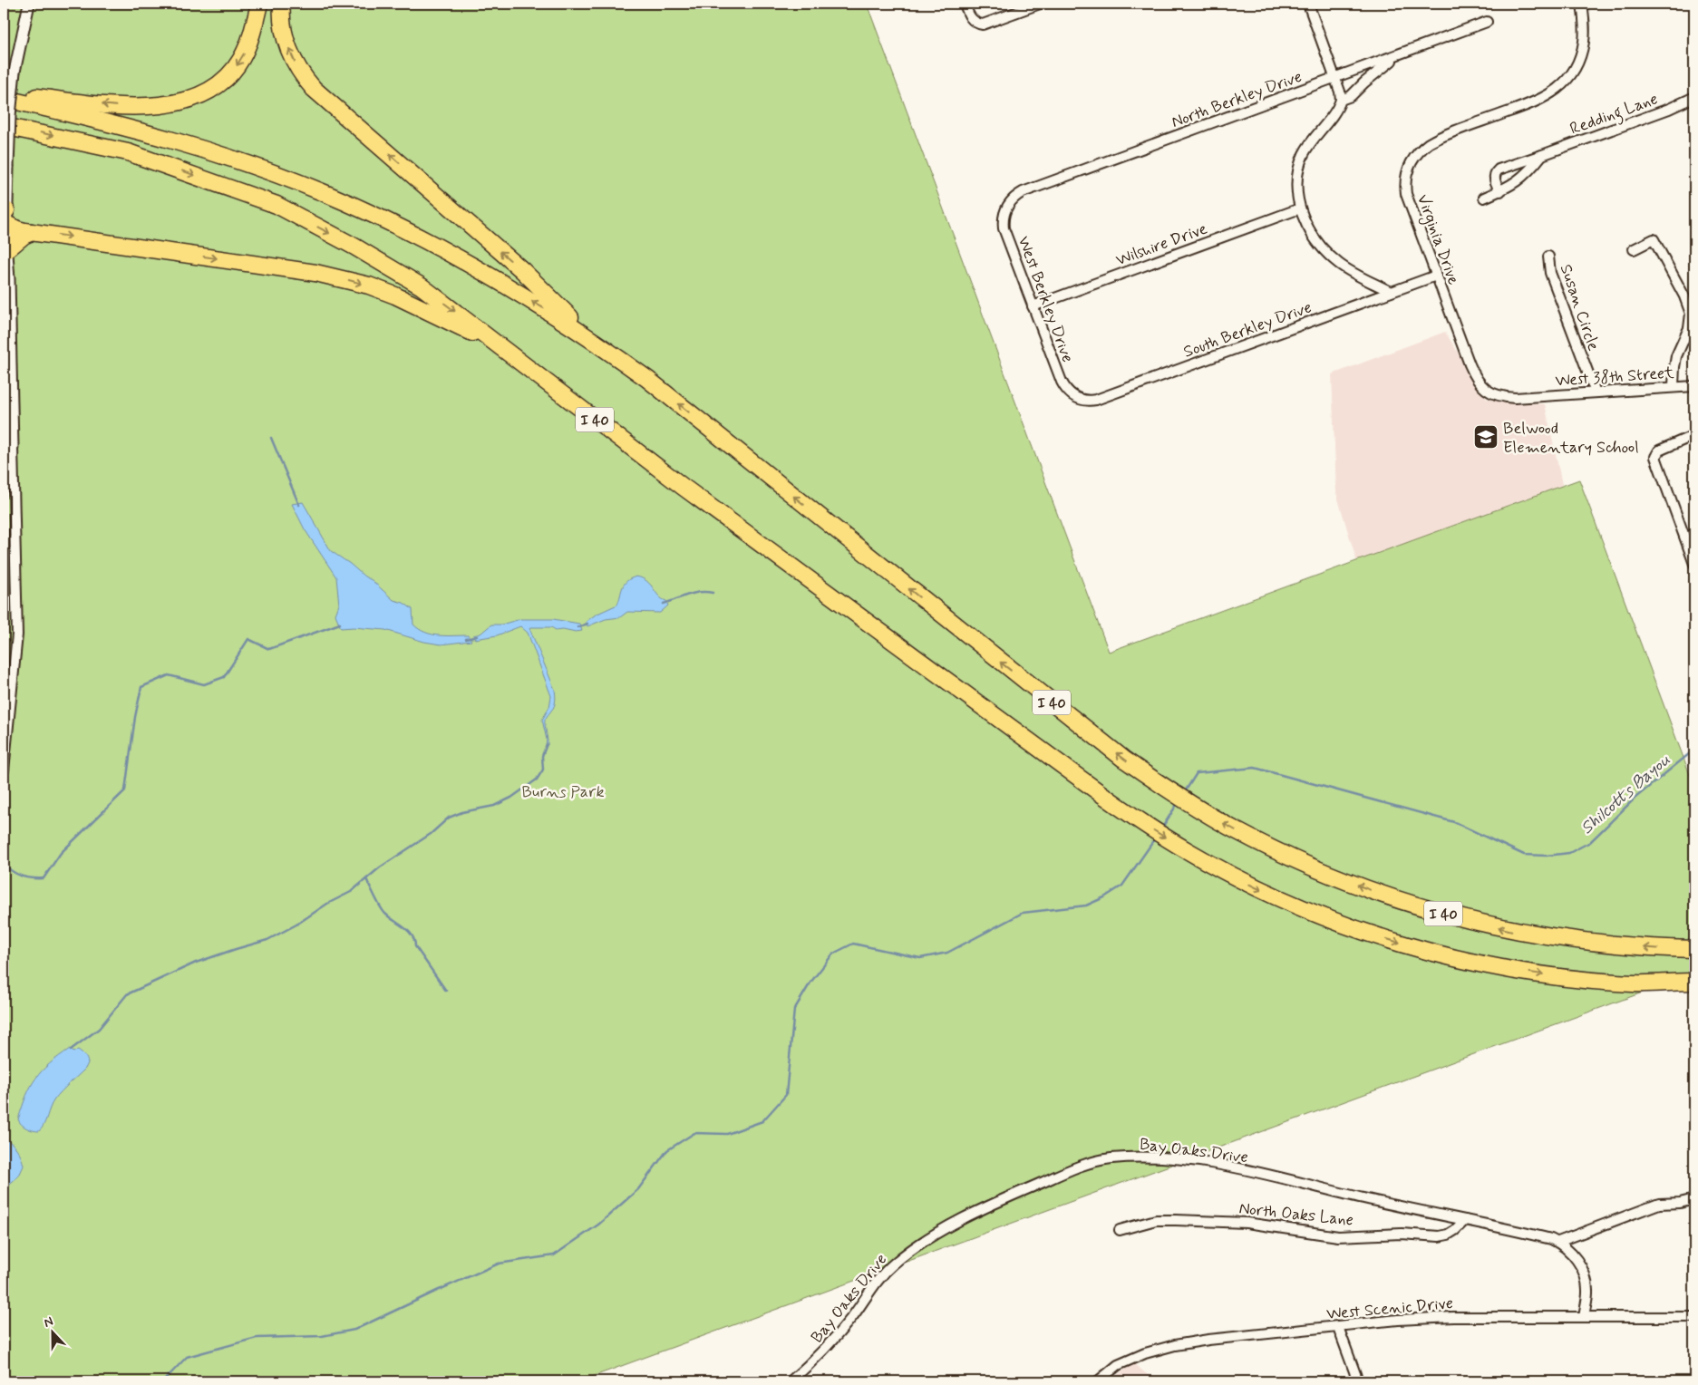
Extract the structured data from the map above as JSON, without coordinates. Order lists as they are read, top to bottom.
{
  "streets": {
    "highway": ["I 40"],
    "street": [
      "North Berkley Drive",
      "Redding Lane",
      "Virginia Drive",
      "Wilshire Drive",
      "West Berkley Drive",
      "Susan Circle",
      "South Berkley Drive",
      "West 38th Street",
      "Bay Oaks Drive",
      "North Oaks Lane",
      "West Scenic Drive"
    ]
  },
  "crossings": [
    ["North Berkley Drive", "West Berkley Drive"],
    ["Virginia Drive", "South Berkley Drive"],
    ["Virginia Drive", "West 38th Street"],
    ["Wilshire Drive", "West Berkley Drive"],
    ["West Berkley Drive", "South Berkley Drive"],
    ["Susan Circle", "West 38th Street"],
    ["Bay Oaks Drive", "North Oaks Lane"],
    ["Bay Oaks Drive", "West Scenic Drive"]
  ],
  "water": ["Shilcotts Bayou"],
  "parks": ["Burns Park"],
  "places": {
    "school or university": ["Belwood Elementary School"]
  },
  "north": "top"
}
